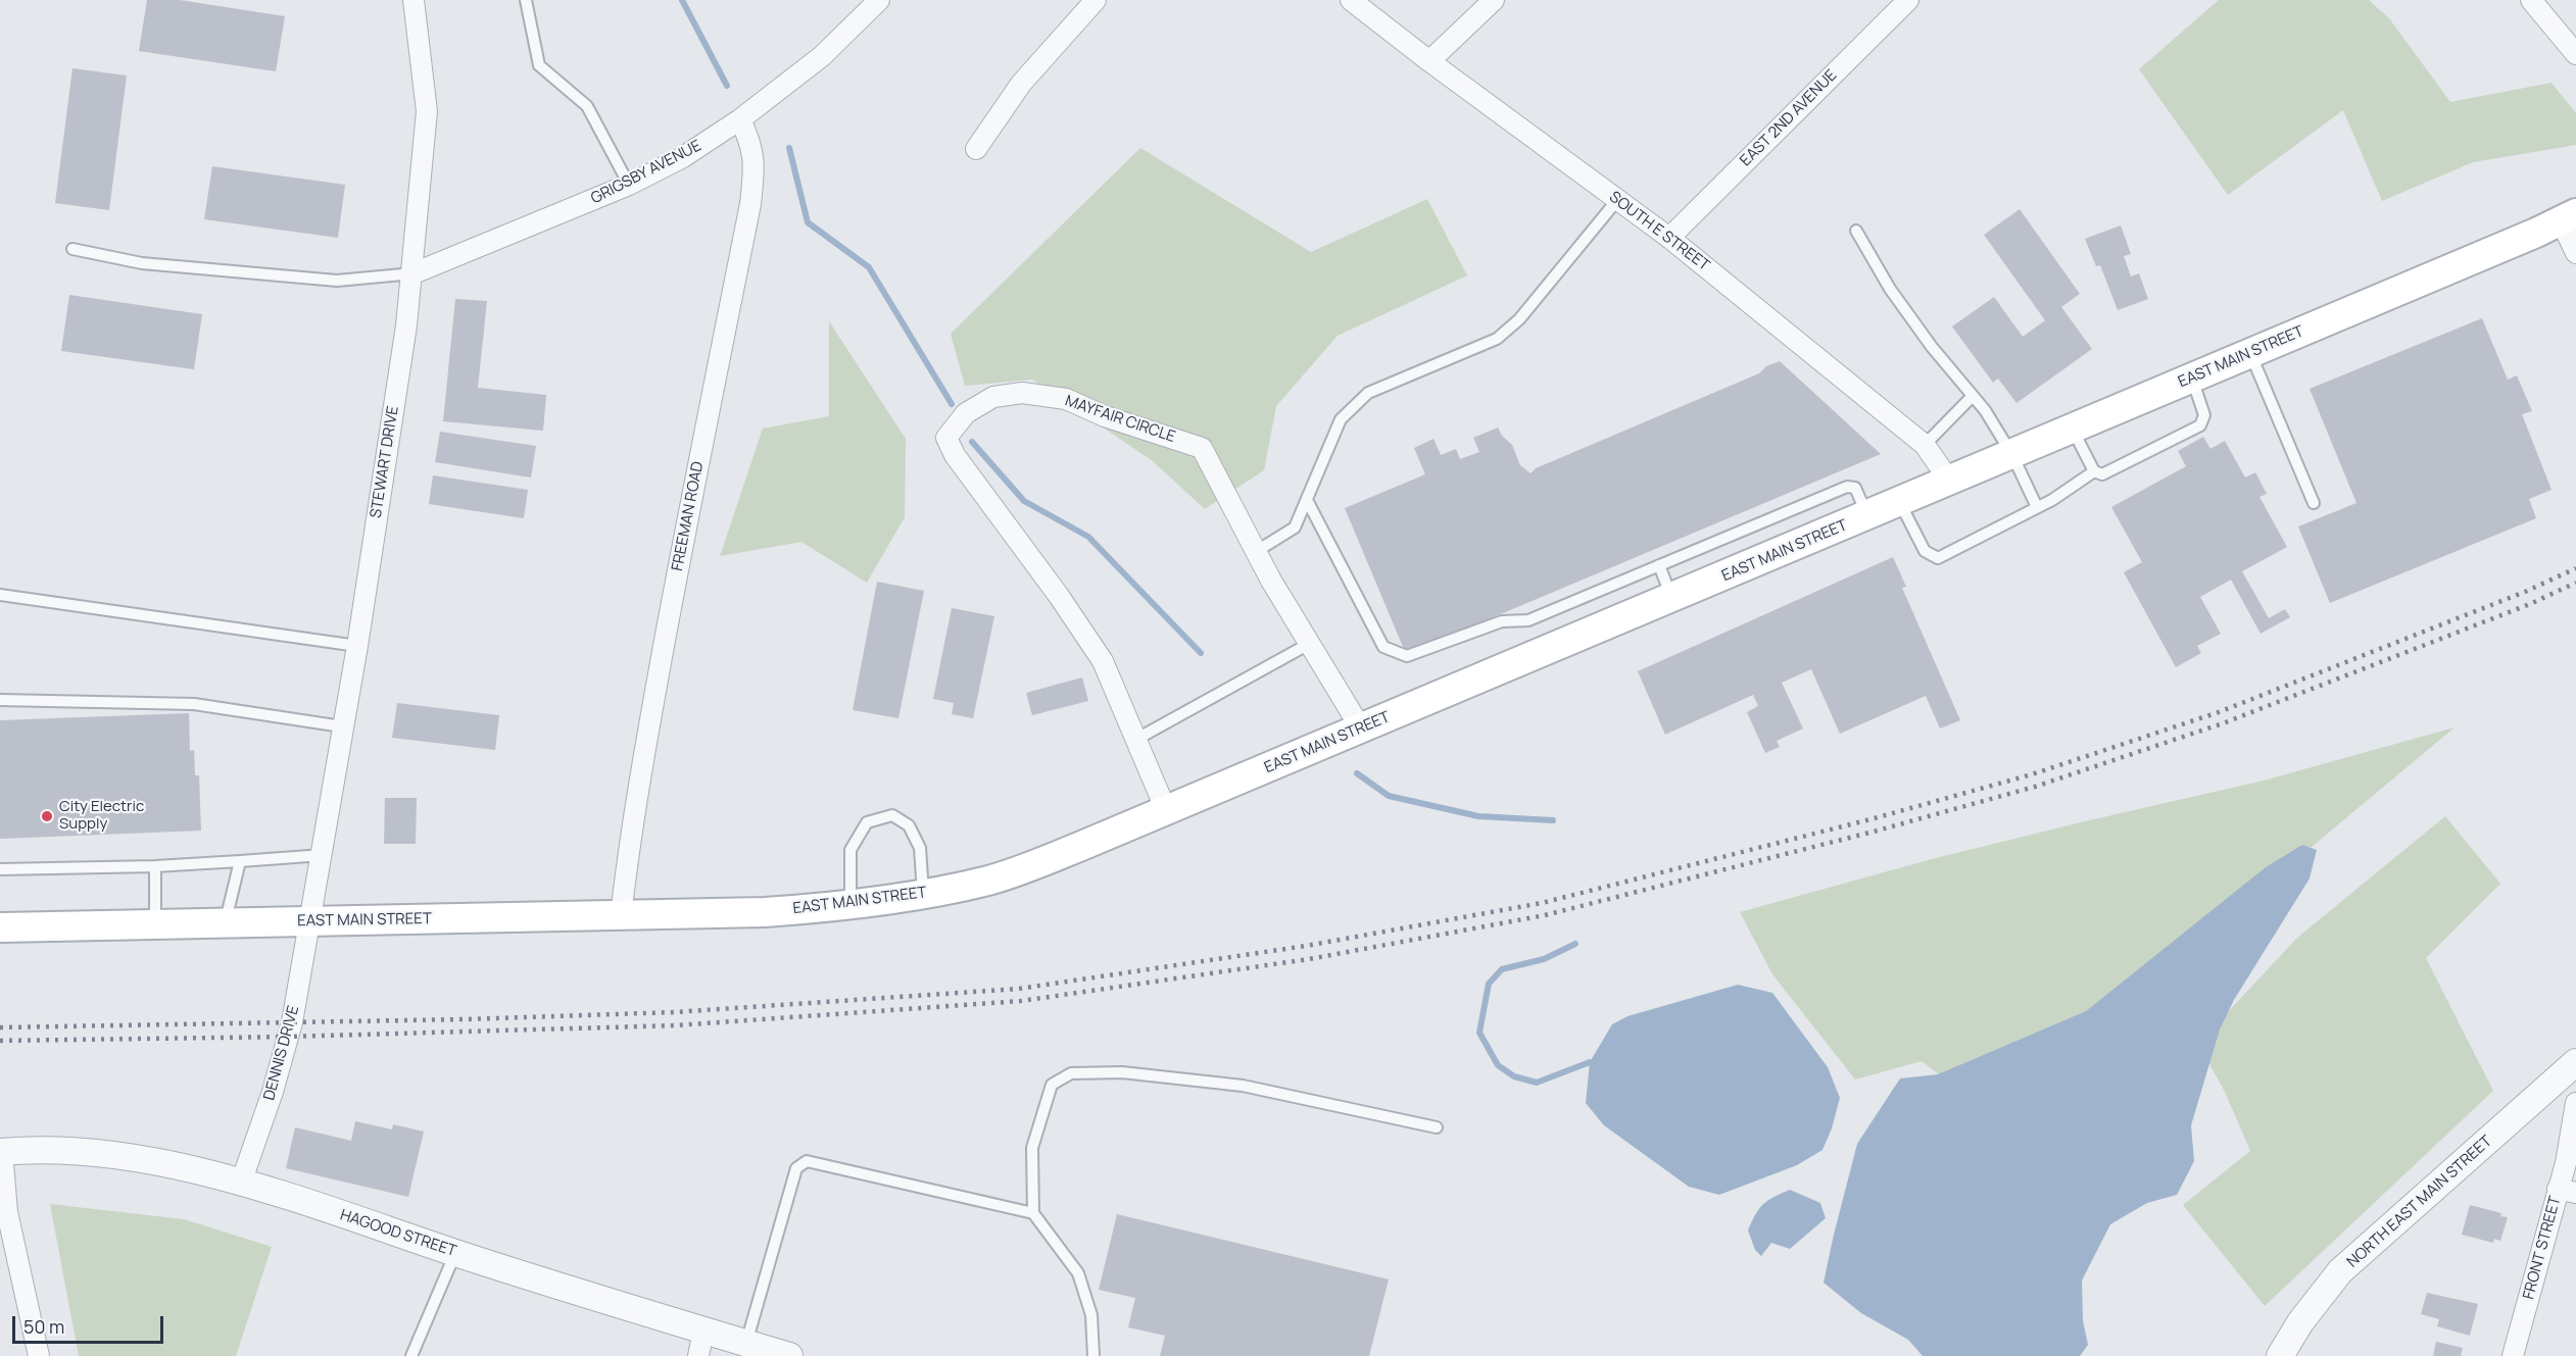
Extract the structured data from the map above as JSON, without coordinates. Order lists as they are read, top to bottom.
{
  "streets": {
    "main road": ["EAST MAIN STREET"],
    "street": [
      "EAST 2ND AVENUE",
      "GRIGSBY AVENUE",
      "SOUTH E STREET",
      "MAYFAIR CIRCLE",
      "STEWART DRIVE",
      "FREEMAN ROAD",
      "DENNIS DRIVE",
      "NORTH EAST MAIN STREET",
      "HAGOOD STREET",
      "FRONT STREET"
    ]
  },
  "crossings": [
    ["EAST 2ND AVENUE", "SOUTH E STREET"],
    ["GRIGSBY AVENUE", "STEWART DRIVE"],
    ["GRIGSBY AVENUE", "FREEMAN ROAD"],
    ["SOUTH E STREET", "EAST MAIN STREET"],
    ["EAST MAIN STREET", "MAYFAIR CIRCLE"],
    ["EAST MAIN STREET", "STEWART DRIVE"],
    ["EAST MAIN STREET", "FREEMAN ROAD"],
    ["EAST MAIN STREET", "DENNIS DRIVE"],
    ["STEWART DRIVE", "DENNIS DRIVE"],
    ["DENNIS DRIVE", "HAGOOD STREET"]
  ],
  "places": ["City Electric Supply"],
  "scale_bar": "50 m"
}
